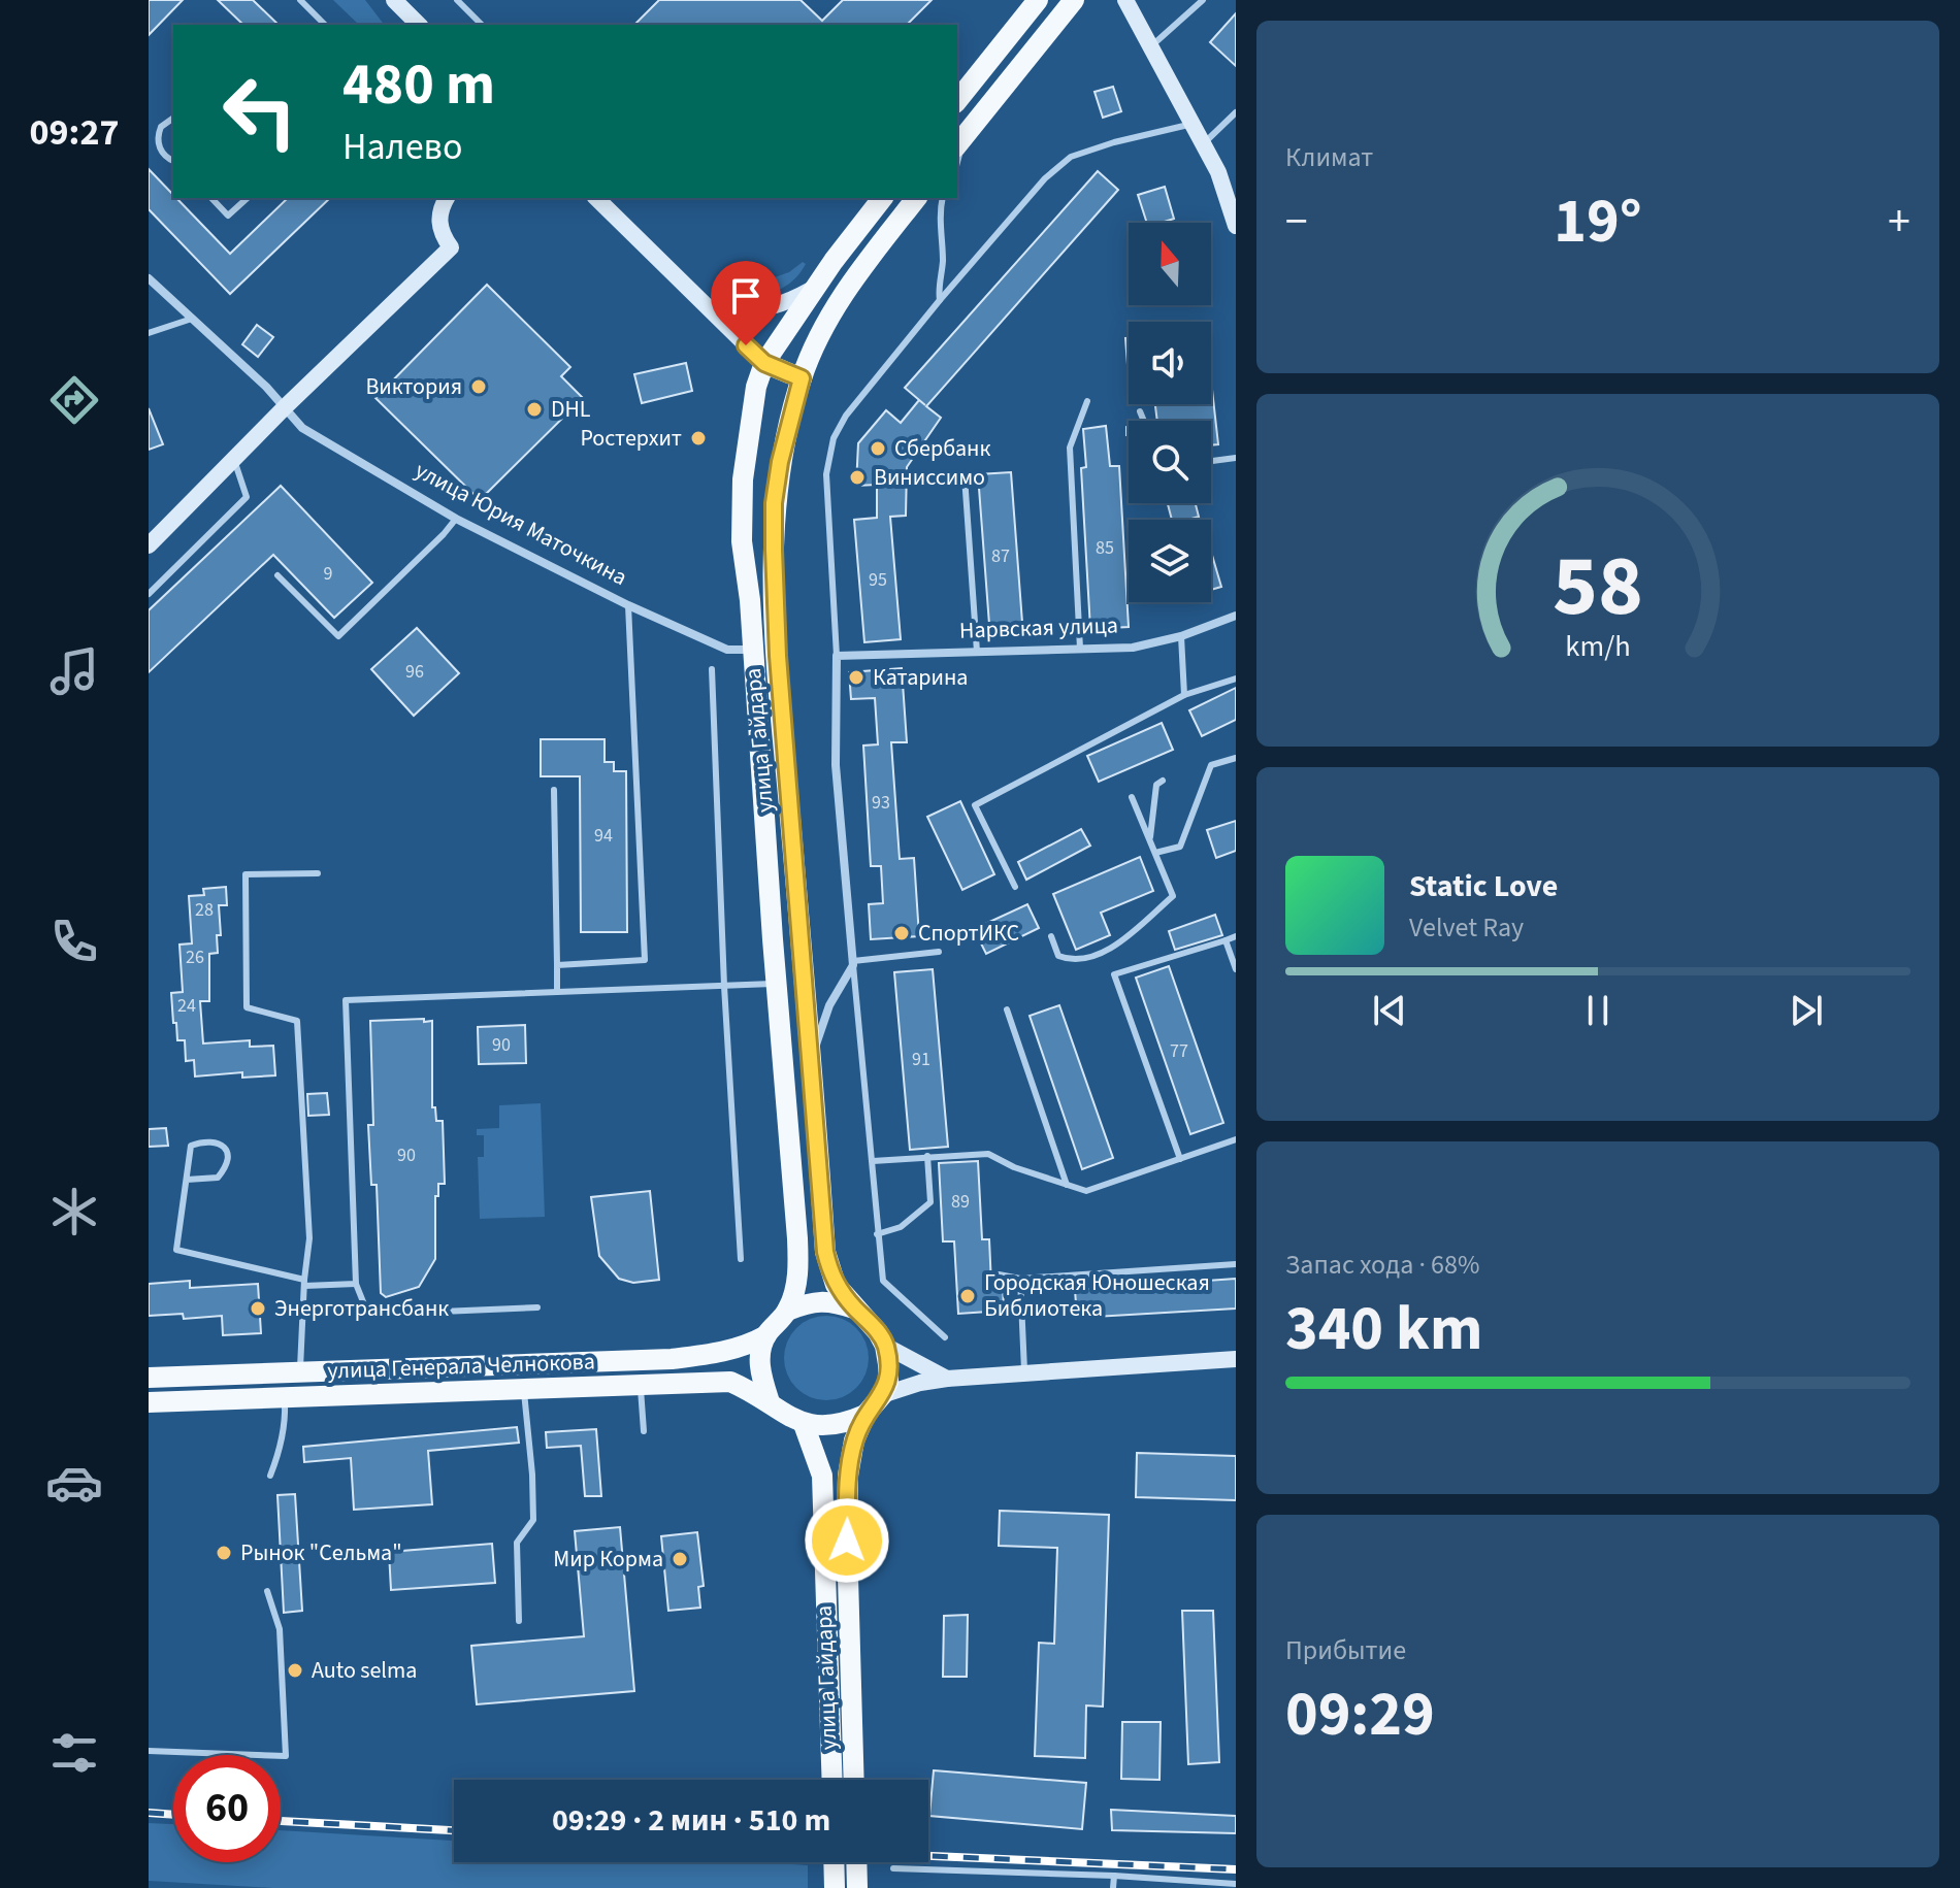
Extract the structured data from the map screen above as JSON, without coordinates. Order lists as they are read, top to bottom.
{
  "streets": {
    "main road": ["улица Гайдара", "улица Генерала Челнокова"],
    "street": ["улица Юрия Маточкина", "Нарвская улица"]
  },
  "crossings": [
    ["улица Юрия Маточкина", "улица Гайдара"],
    ["улица Гайдара", "улица Генерала Челнокова"]
  ],
  "places": [
    "Виктория",
    "DHL",
    "Ростерхит",
    "Сбербанк",
    "Виниссимо",
    "Катарина",
    "СпортИКС",
    "Городская Юношеская Библиотека",
    "Энерготрансбанк",
    "Рынок \"Сельма\"",
    "Мир Корма",
    "Auto selma"
  ],
  "house_numbers": [
    "85",
    "87",
    "9",
    "95",
    "96",
    "93",
    "94",
    "28",
    "26",
    "24",
    "90",
    "77",
    "91",
    "90",
    "89"
  ],
  "north": "top",
  "page": {
    "tabs": "09:27",
    "tile": [
      "Климат",
      ["Запас хода · 68%", "340 km"],
      ["Прибытие", "09:29"]
    ],
    "turn": ["480 m", "Налево"],
    "heat": ["−", "19°", "+"],
    "song": ["Static Love", "Velvet Ray"],
    "limit": "60",
    "trip": "09:29 · 2 мин · 510 m",
    "gauge": ["58", "km/h"]
  }
}
